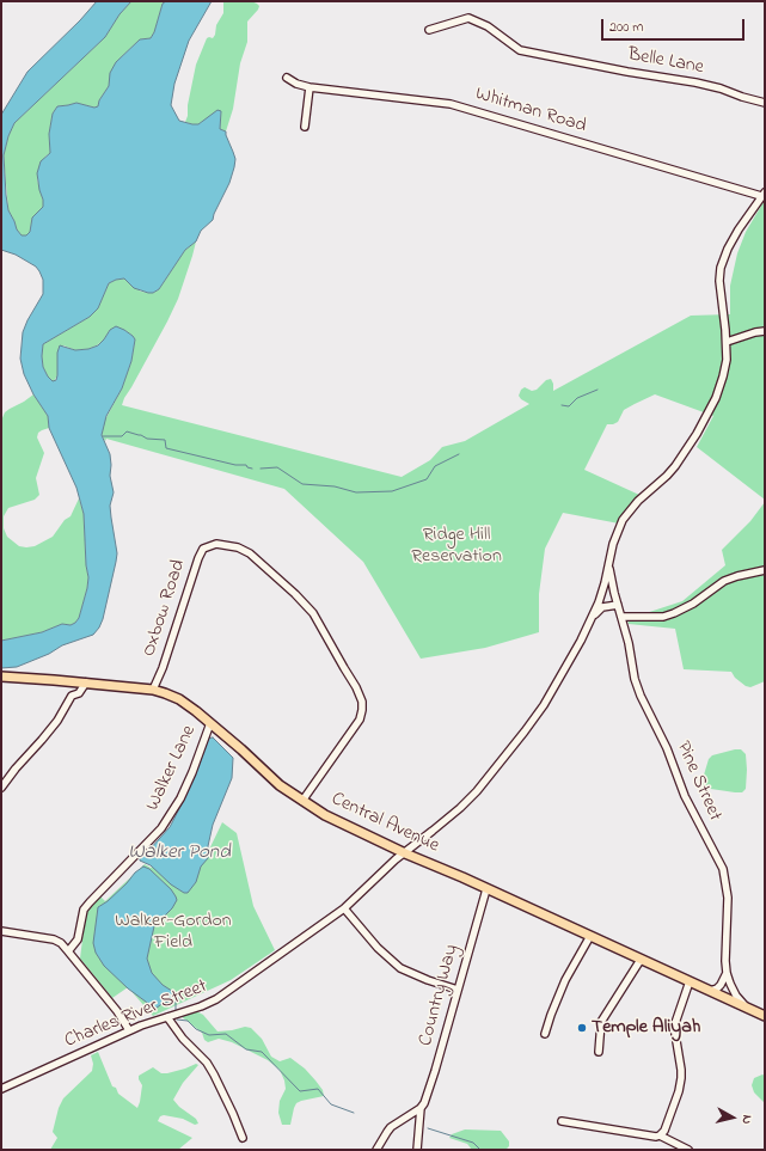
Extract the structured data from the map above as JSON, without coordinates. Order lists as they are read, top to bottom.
{
  "streets": {
    "main road": ["Central Avenue"],
    "street": [
      "Belle Lane",
      "Whitman Road",
      "Oxbow Road",
      "Walker Lane",
      "Pine Street",
      "Country Way",
      "Charles River Street"
    ]
  },
  "crossings": [
    ["Whitman Road", "Charles River Street"],
    ["Oxbow Road", "Central Avenue"],
    ["Walker Lane", "Central Avenue"],
    ["Pine Street", "Central Avenue"],
    ["Pine Street", "Charles River Street"],
    ["Central Avenue", "Country Way"],
    ["Central Avenue", "Charles River Street"]
  ],
  "water": ["Walker Pond"],
  "parks": ["Ridge Hill Reservation", "Walker-Gordon Field"],
  "places": ["Temple Aliyah"],
  "scale_bar": "200 m",
  "north": "right"
}
